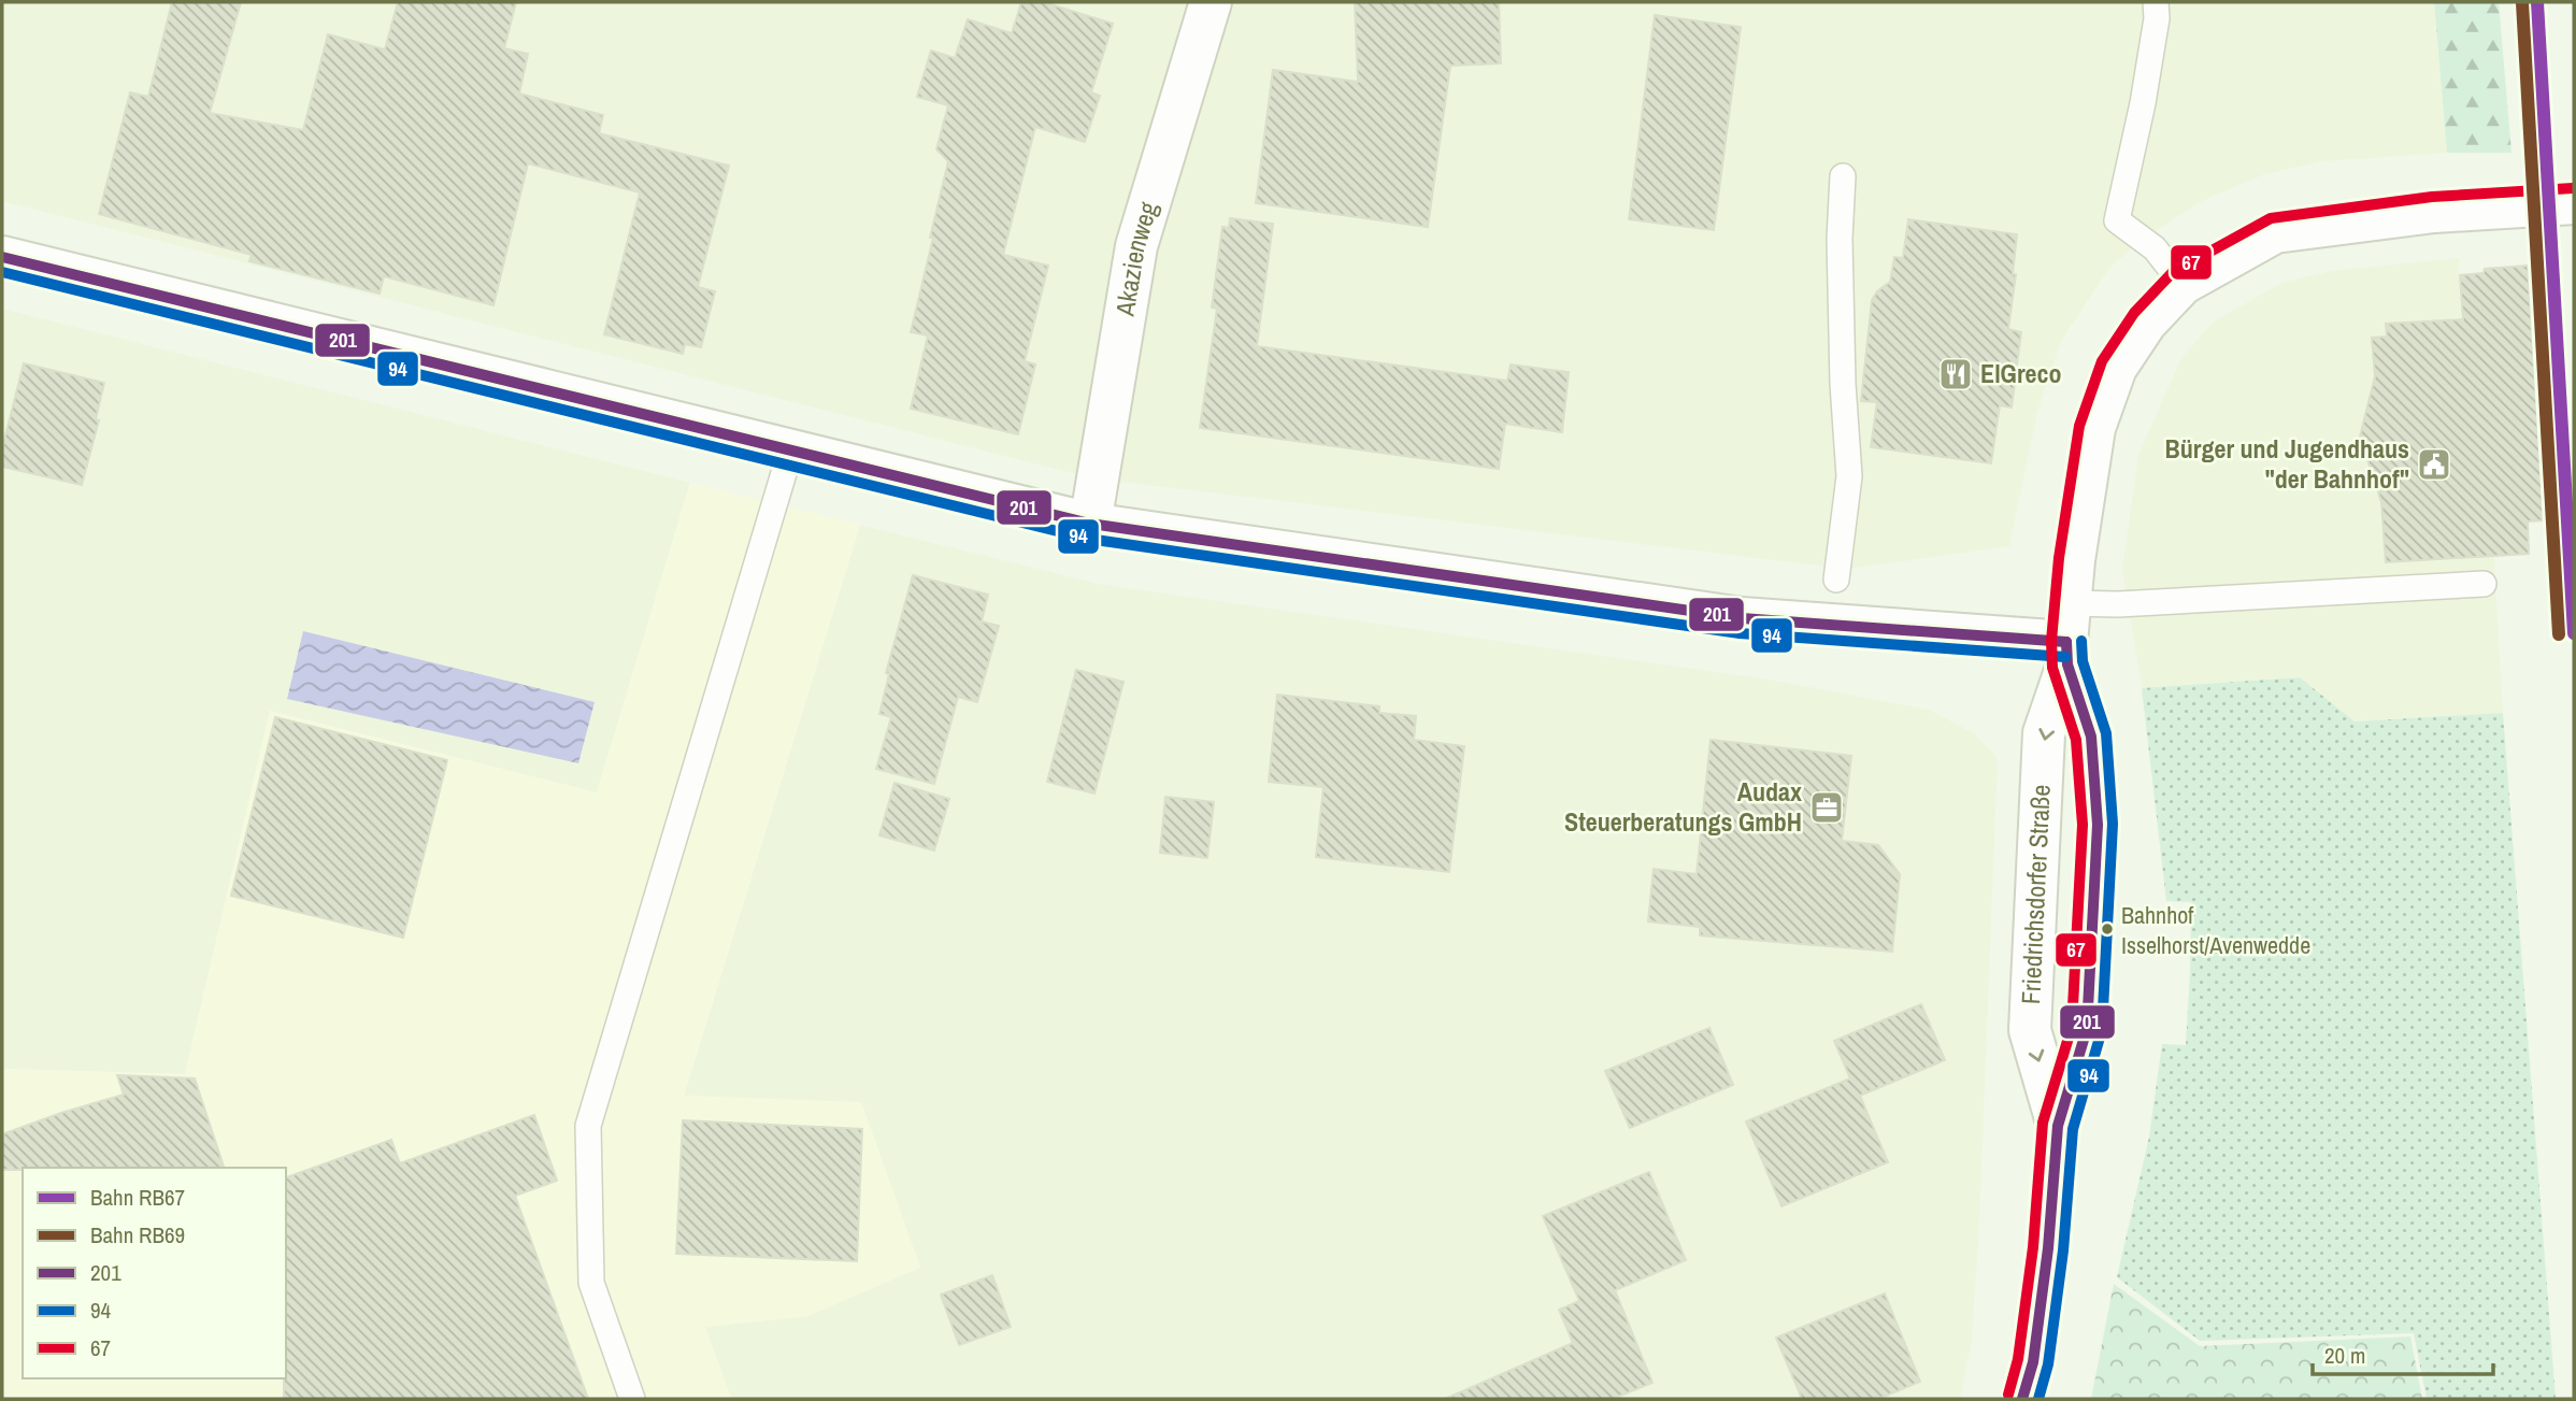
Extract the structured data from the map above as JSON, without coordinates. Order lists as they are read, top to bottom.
{
  "streets": {
    "street": ["Akazienweg", "Friedrichsdorfer Straße"]
  },
  "places": {
    "restaurant": ["ElGreco"],
    "public building": ["Bürger und Jugendhaus \"der Bahnhof\""],
    "office": ["Audax Steuerberatungs GmbH"],
    "other": ["Bahnhof Isselhorst/Avenwedde"]
  },
  "lines": [
    "rail line RB67",
    "rail line RB69",
    "transit line 67",
    "transit line 201",
    "transit line 94"
  ],
  "legend": [
    "Bahn RB67",
    "Bahn RB69",
    "201",
    "94",
    "67"
  ],
  "scale_bar": "20 m"
}
